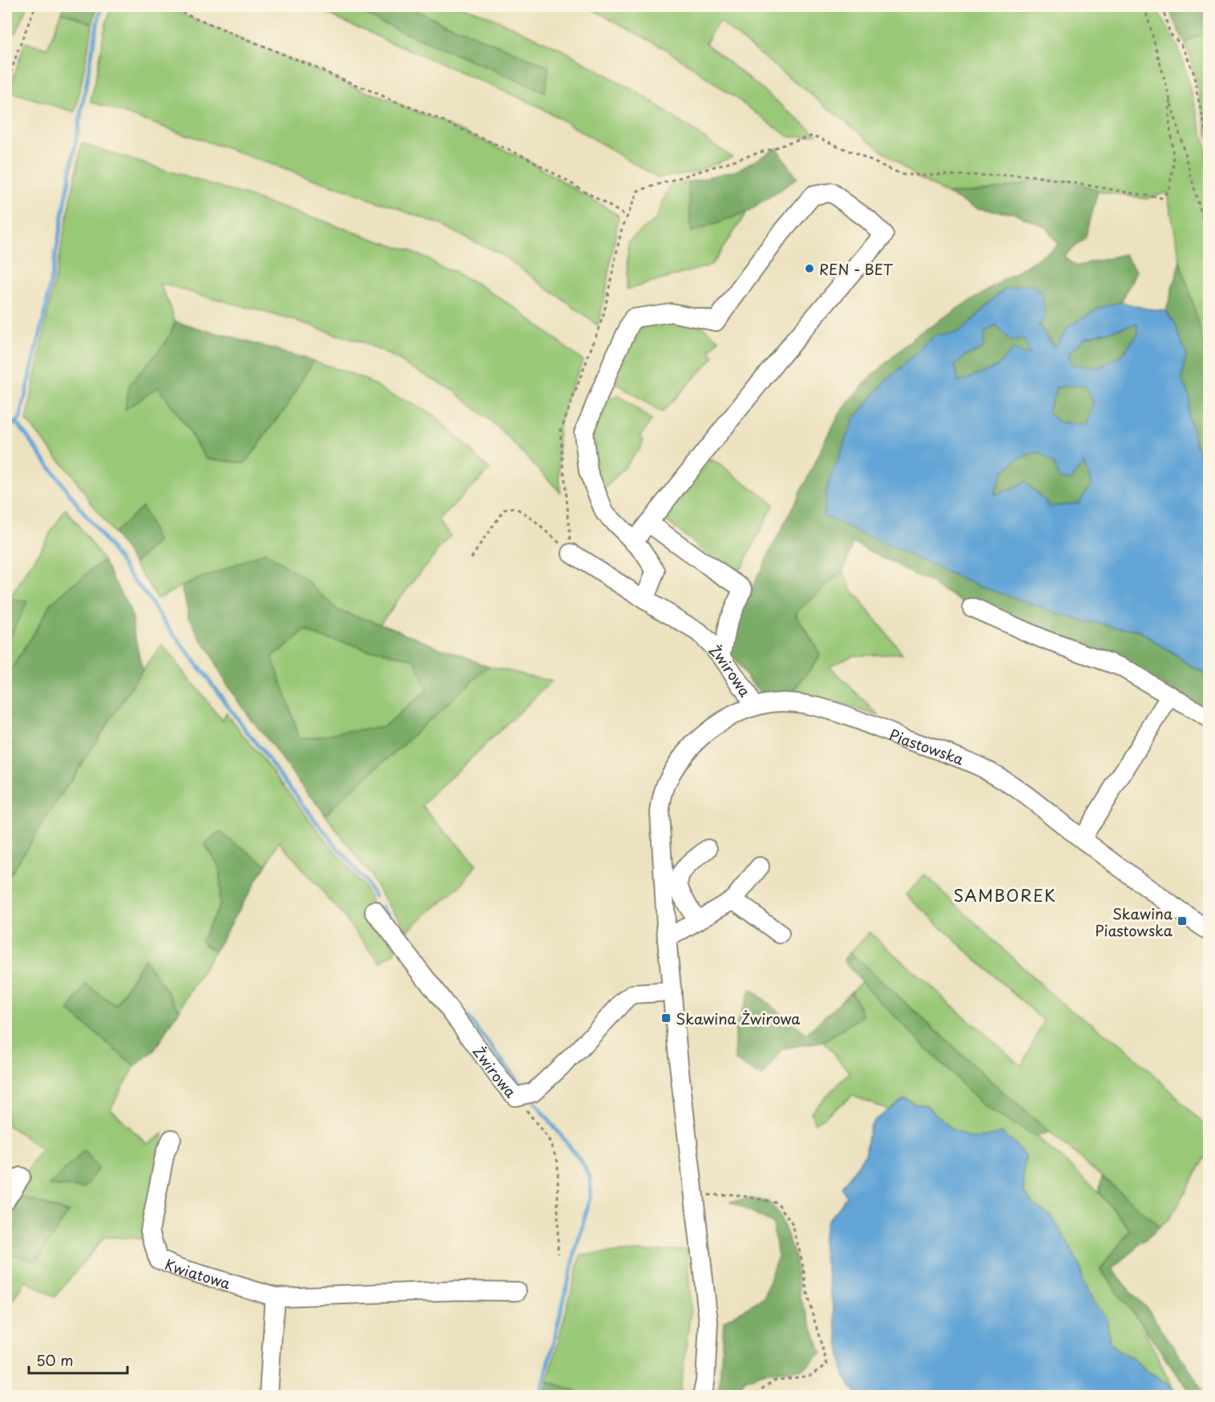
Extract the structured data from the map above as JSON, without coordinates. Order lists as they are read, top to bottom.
{
  "streets": {
    "street": ["Żwirowa", "Piastowska", "Kwiatowa"]
  },
  "crossings": [
    ["Żwirowa", "Piastowska"]
  ],
  "districts": ["SAMBOREK"],
  "places": {
    "other": ["REN - BET"],
    "transit": ["Skawina Piastowska", "Skawina Żwirowa"]
  },
  "scale_bar": "50 m"
}
